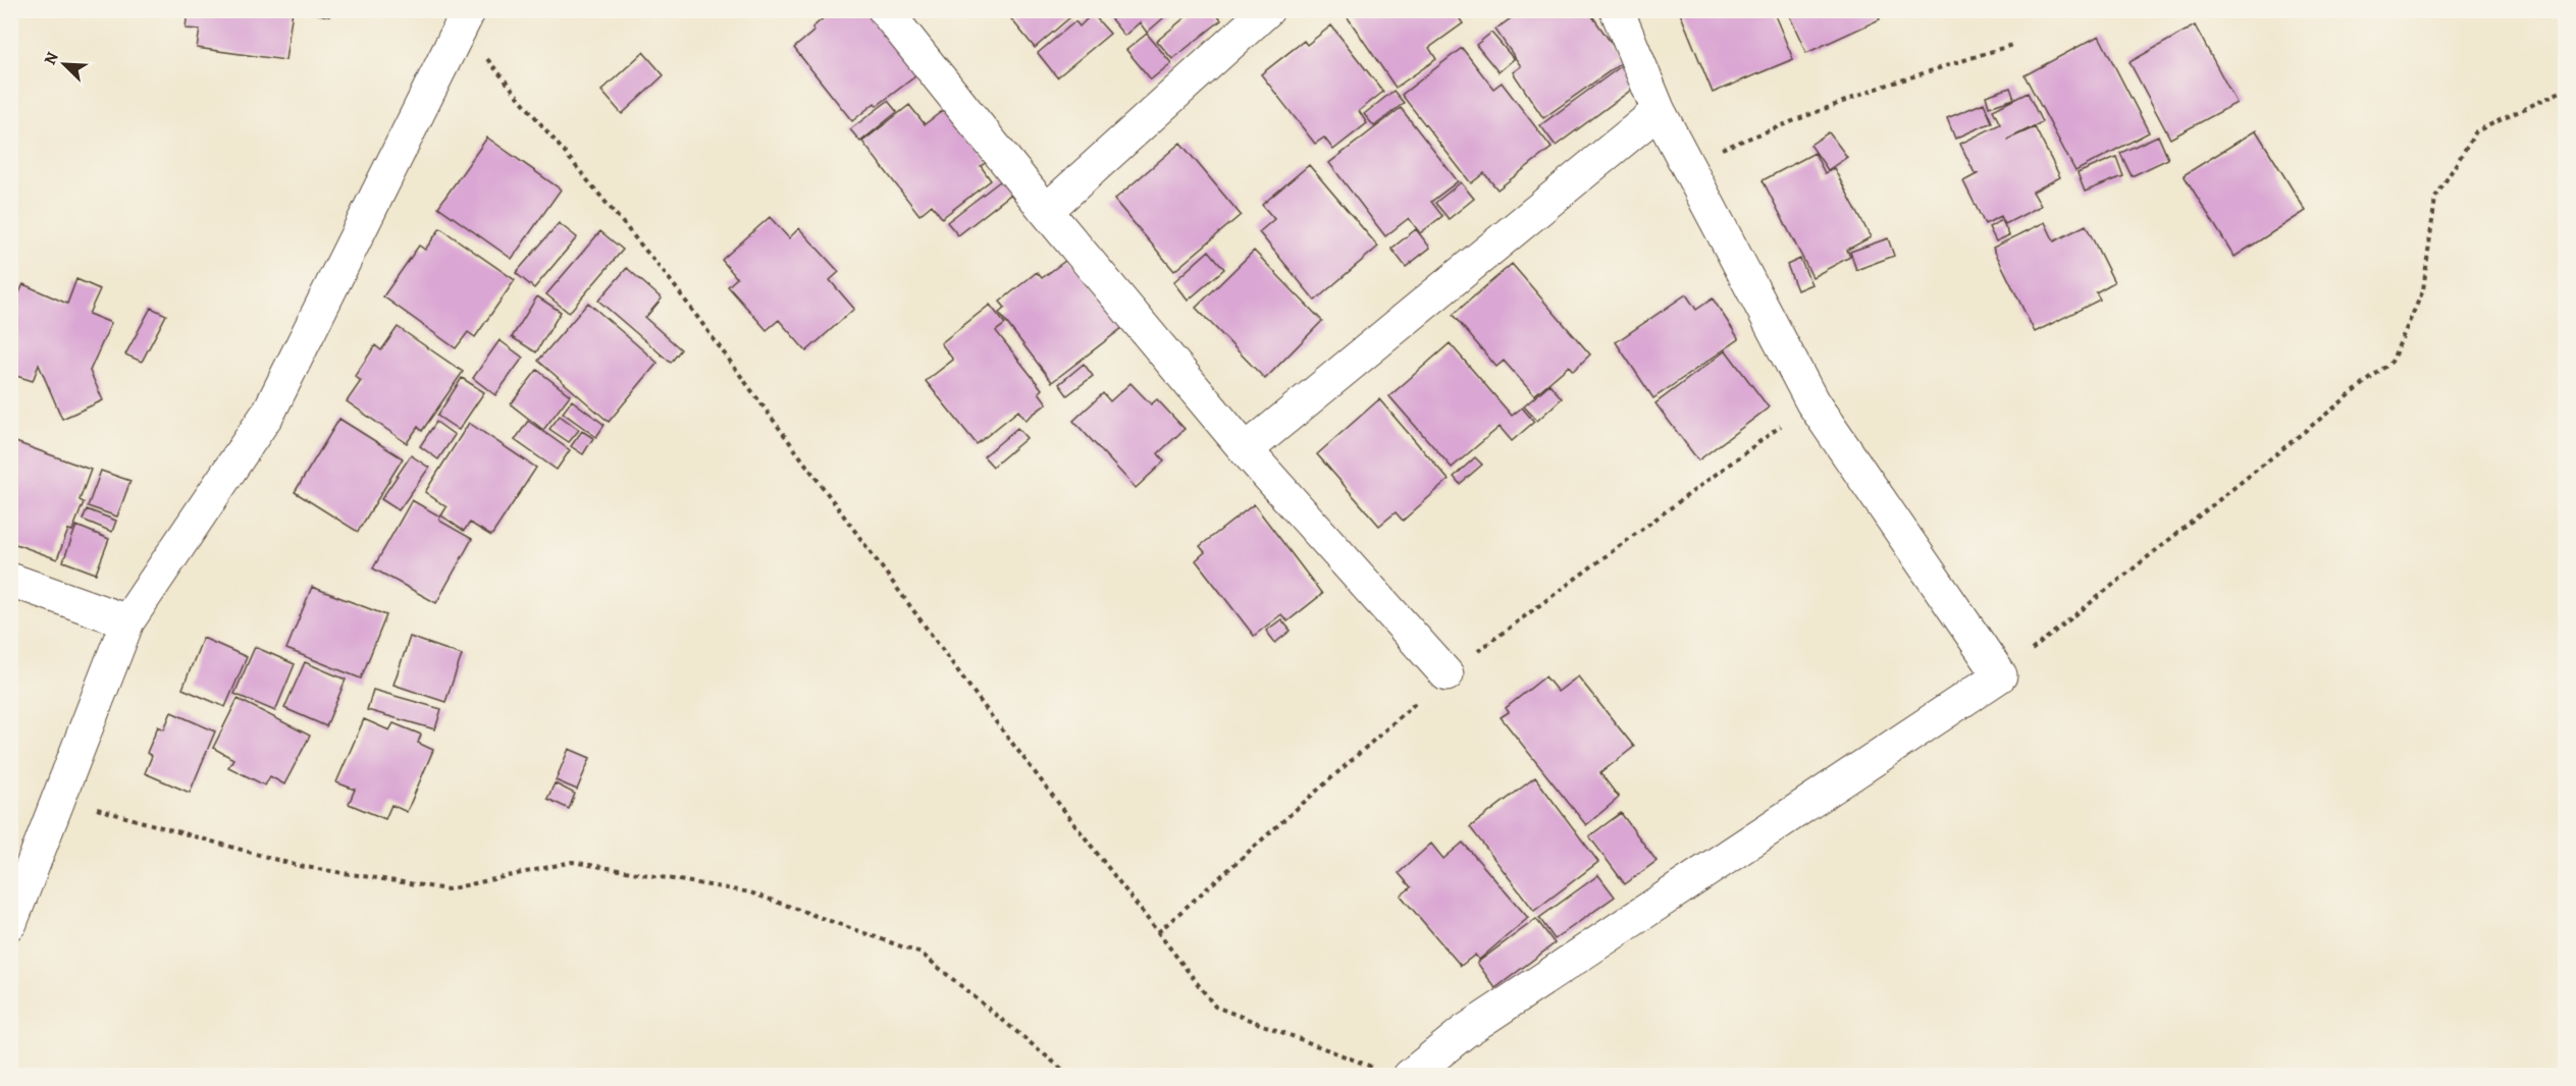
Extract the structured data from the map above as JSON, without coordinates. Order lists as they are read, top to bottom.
{
  "north": "top left"
}
